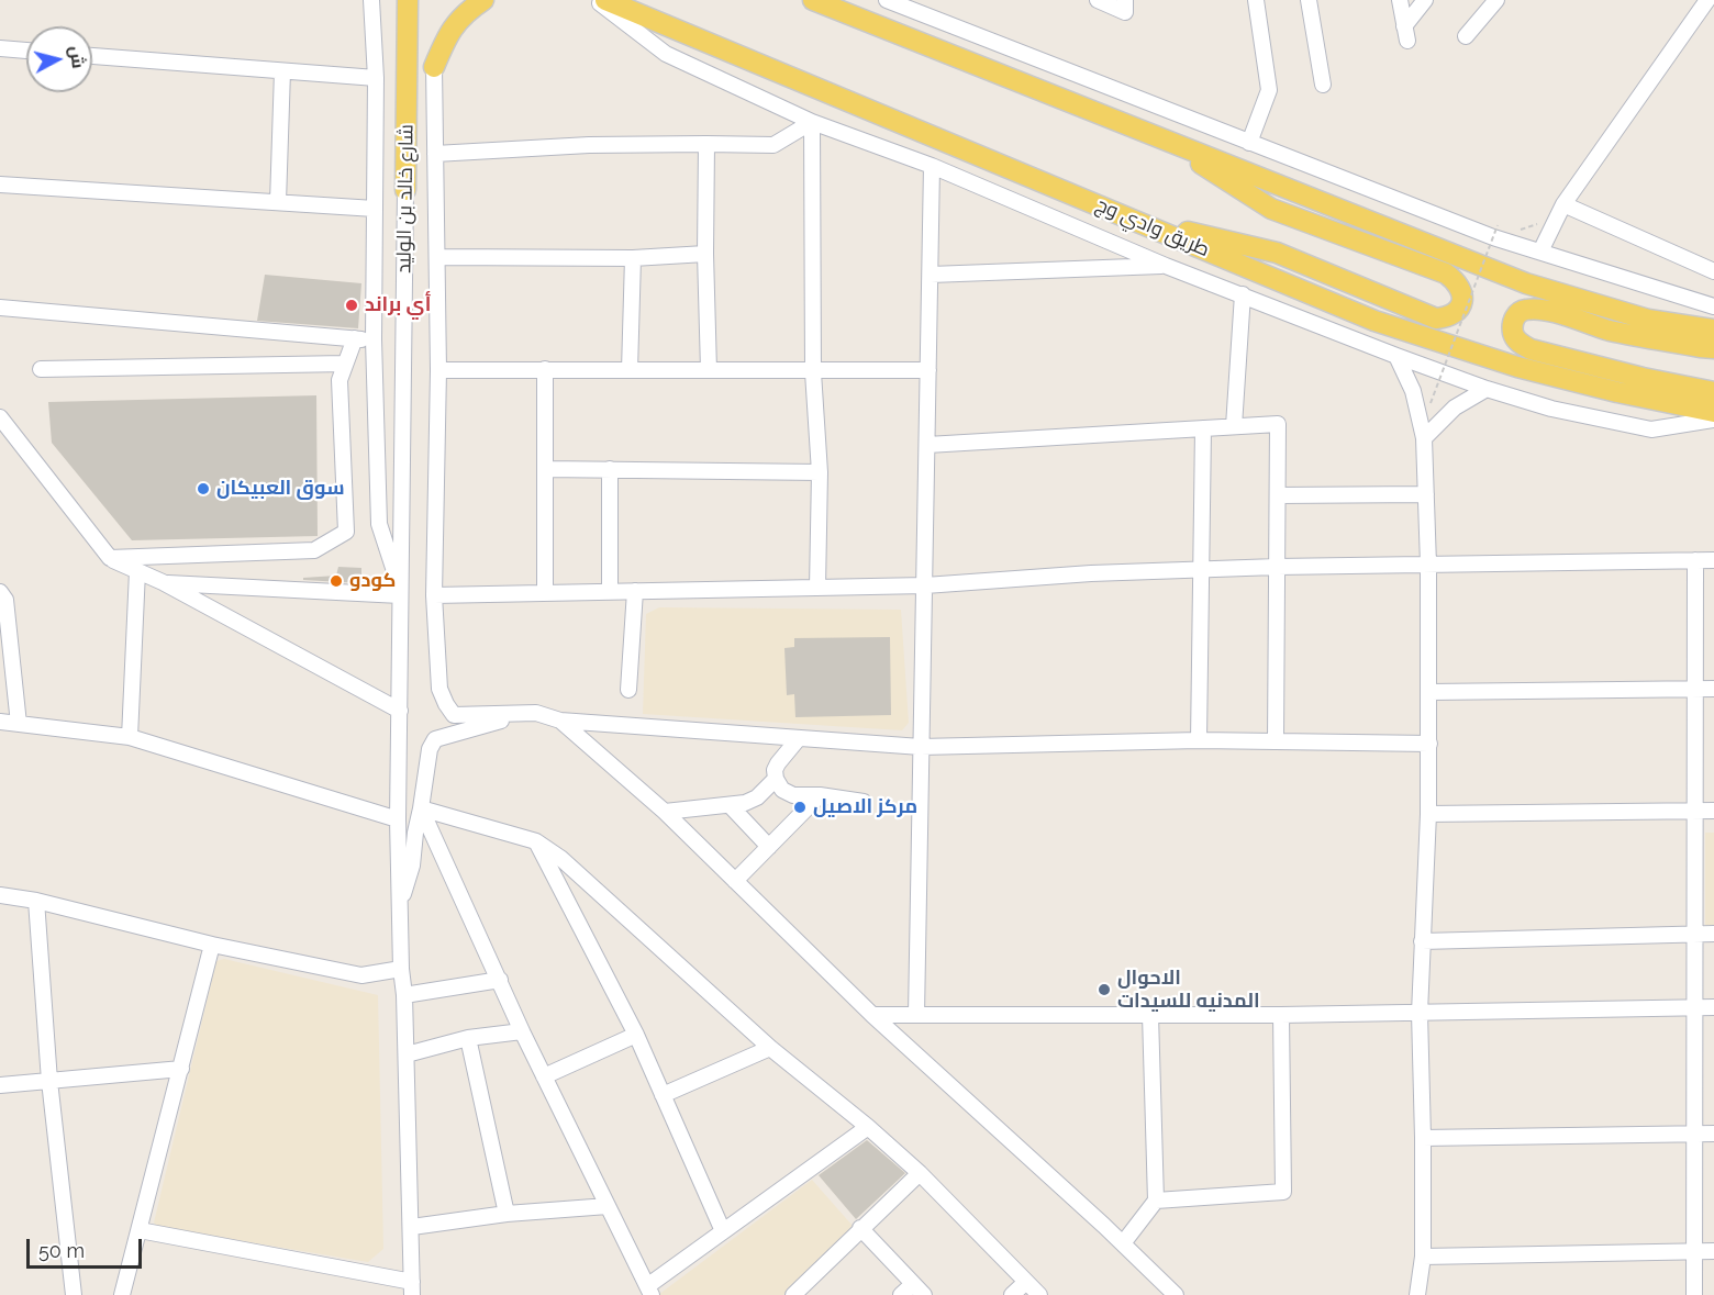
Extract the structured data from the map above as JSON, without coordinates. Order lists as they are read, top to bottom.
{
  "streets": {
    "main road": ["شارع خالد بن الوليد", "طريق وادي وج"]
  },
  "places": [
    "أي براند",
    "سوق العبيكان",
    "كودو",
    "مركز الاصيل",
    "الاحوال المدنيه للسيدات"
  ],
  "scale_bar": "50 m",
  "north": "right"
}
